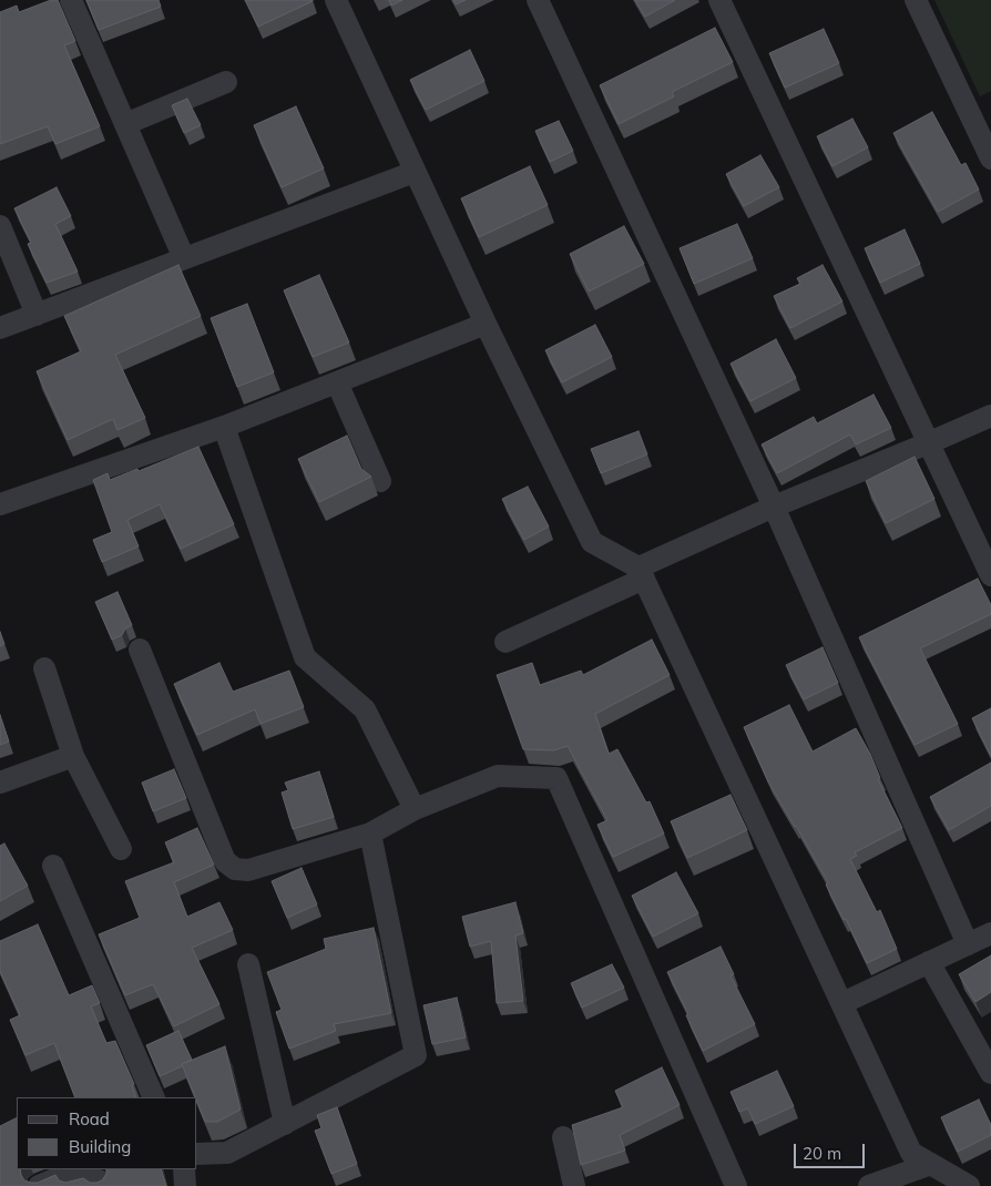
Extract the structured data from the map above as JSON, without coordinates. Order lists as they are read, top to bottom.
{
  "legend": ["Road", "Building"],
  "scale_bar": "20 m"
}
